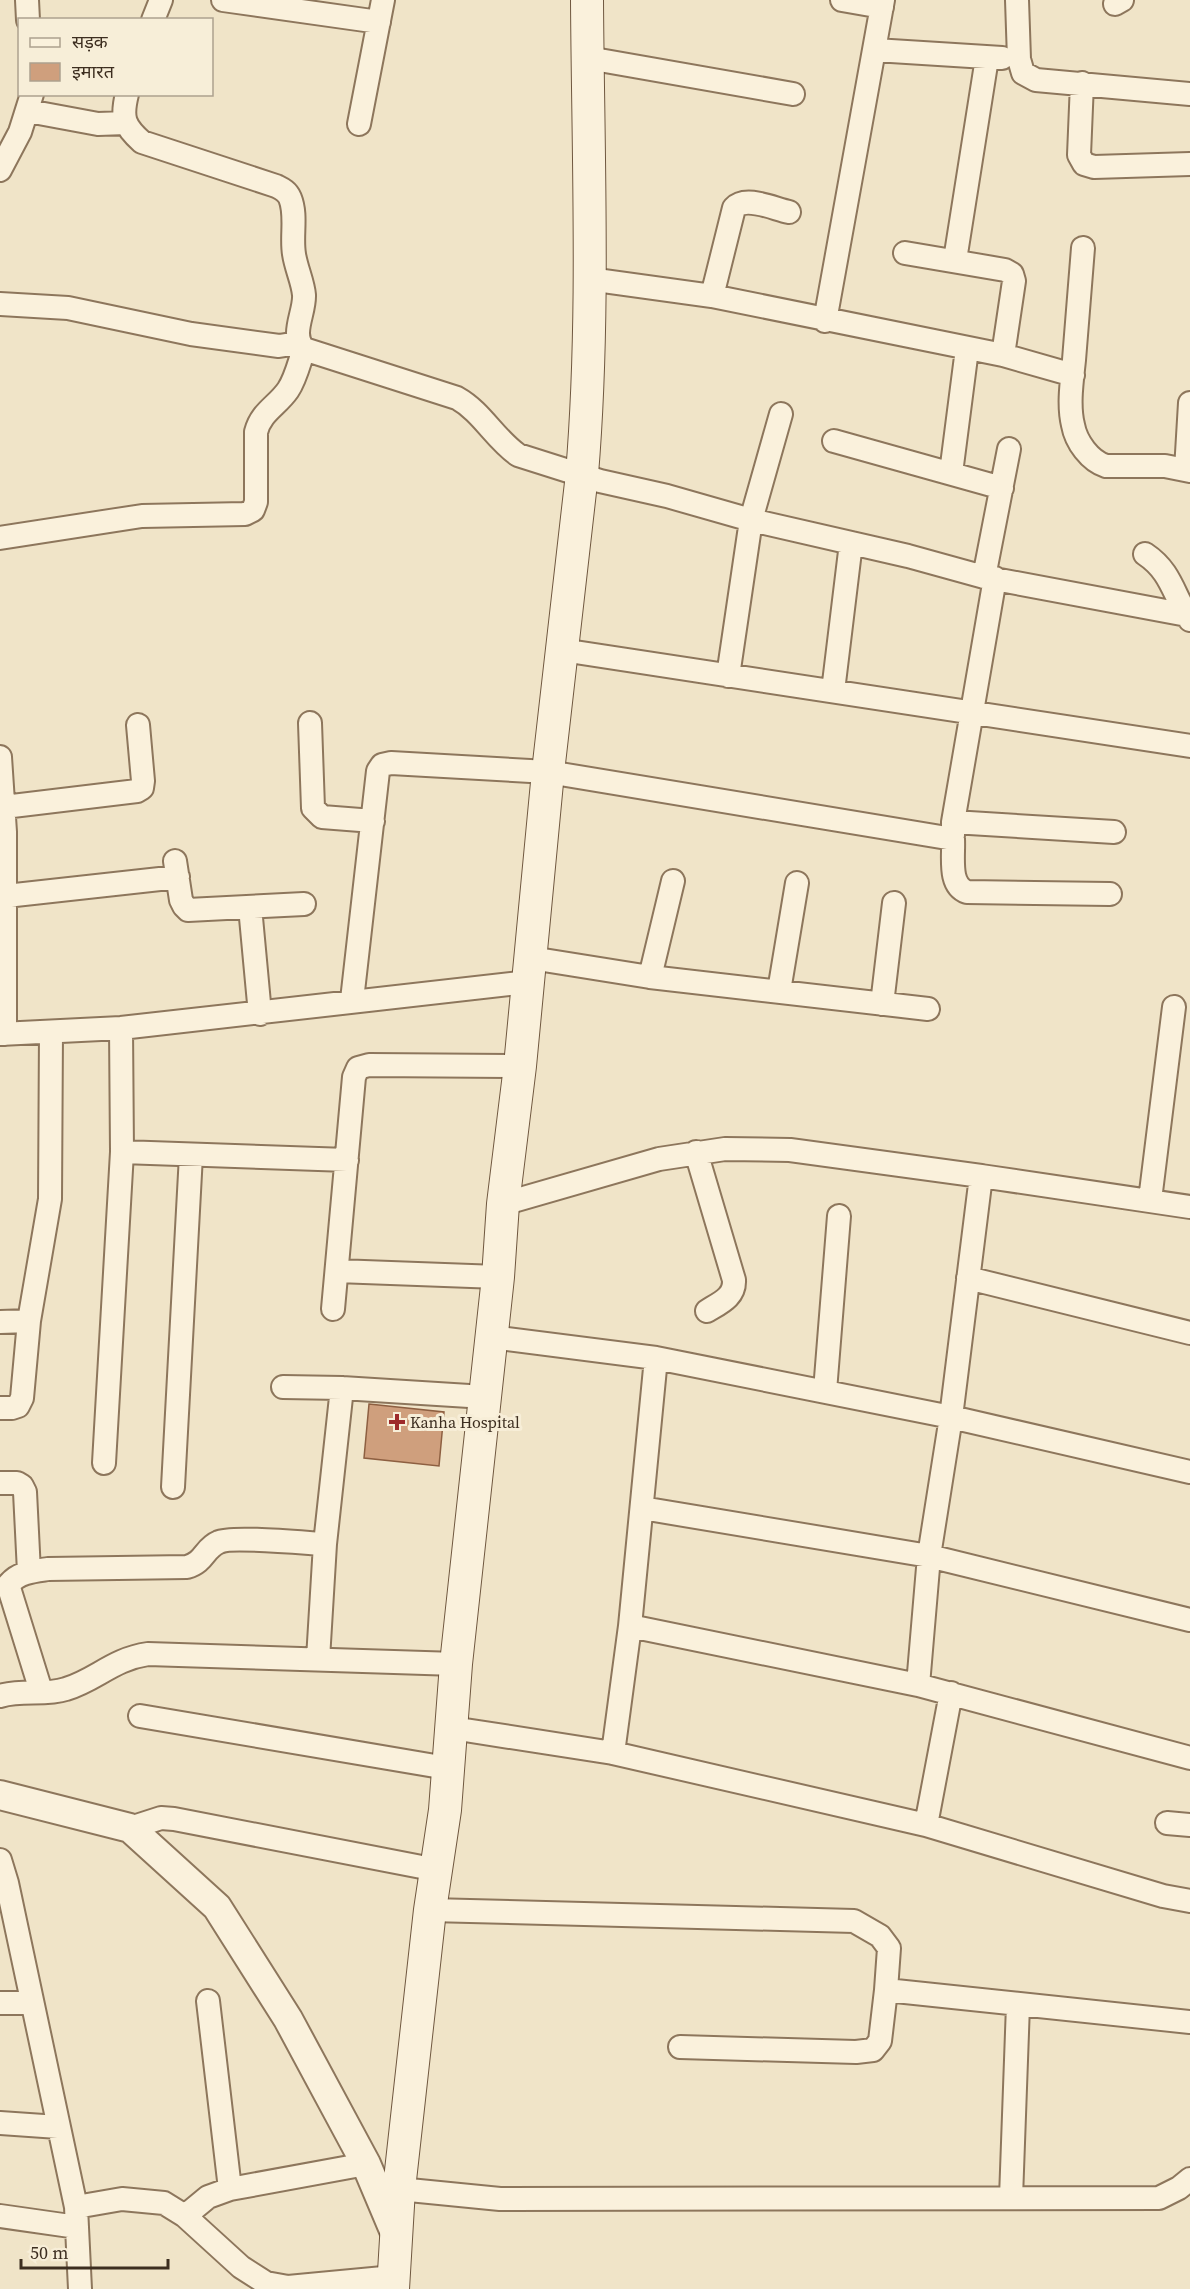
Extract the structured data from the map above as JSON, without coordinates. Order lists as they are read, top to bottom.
{
  "places": {
    "health": ["Kanha Hospital"]
  },
  "legend": ["सड़क", "इमारत"],
  "scale_bar": "50 m"
}
